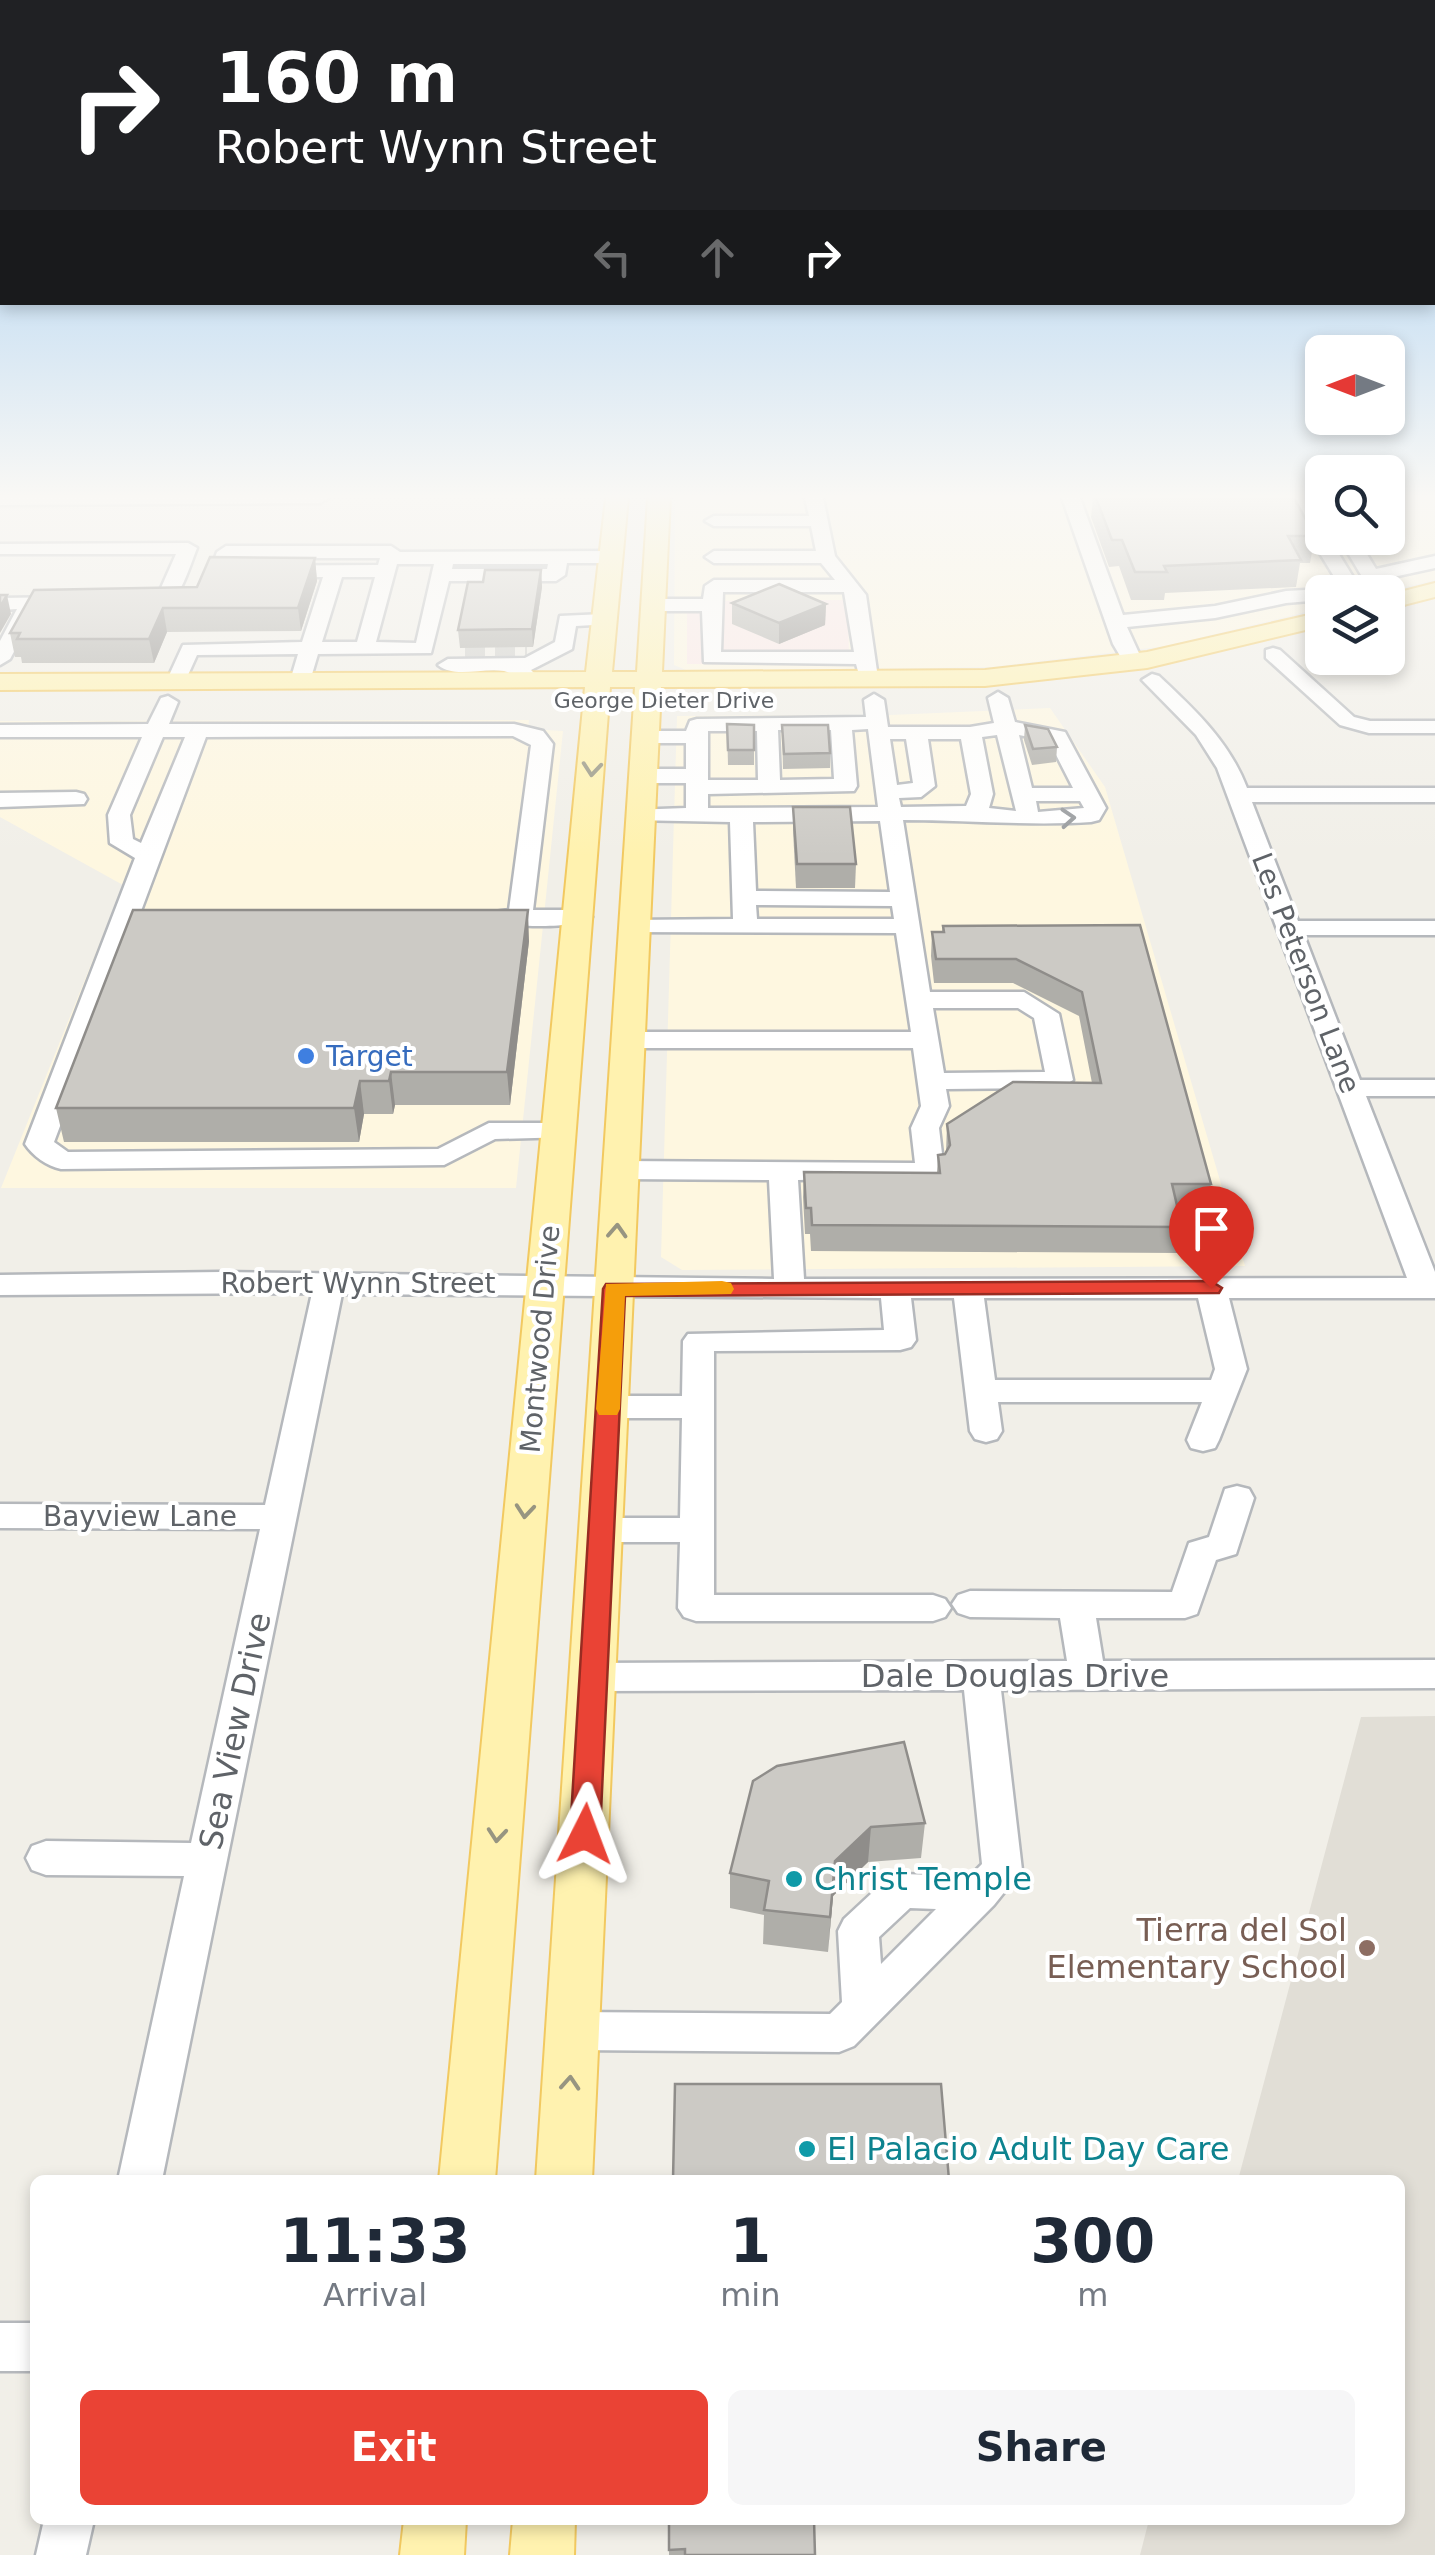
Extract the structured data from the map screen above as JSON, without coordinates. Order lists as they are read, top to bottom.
{
  "streets": {
    "main road": ["George Dieter Drive", "Montwood Drive"],
    "street": [
      "Les Peterson Lane",
      "Robert Wynn Street",
      "Bayview Lane",
      "Dale Douglas Drive",
      "Sea View Drive"
    ]
  },
  "crossings": [
    ["George Dieter Drive", "Les Peterson Lane"],
    ["George Dieter Drive", "Montwood Drive"],
    ["Les Peterson Lane", "Robert Wynn Street"],
    ["Robert Wynn Street", "Montwood Drive"],
    ["Robert Wynn Street", "Sea View Drive"],
    ["Bayview Lane", "Sea View Drive"]
  ],
  "places": [
    "Target",
    "Christ Temple",
    "Tierra del Sol Elementary School",
    "El Palacio Adult Day Care"
  ],
  "north": "left",
  "page": {
    "turn": ["160 m", "Robert Wynn Street"],
    "eta": [
      "11:33",
      "Arrival",
      "1",
      "min",
      "300",
      "m"
    ],
    "buttons": ["Exit", "Share"]
  }
}
